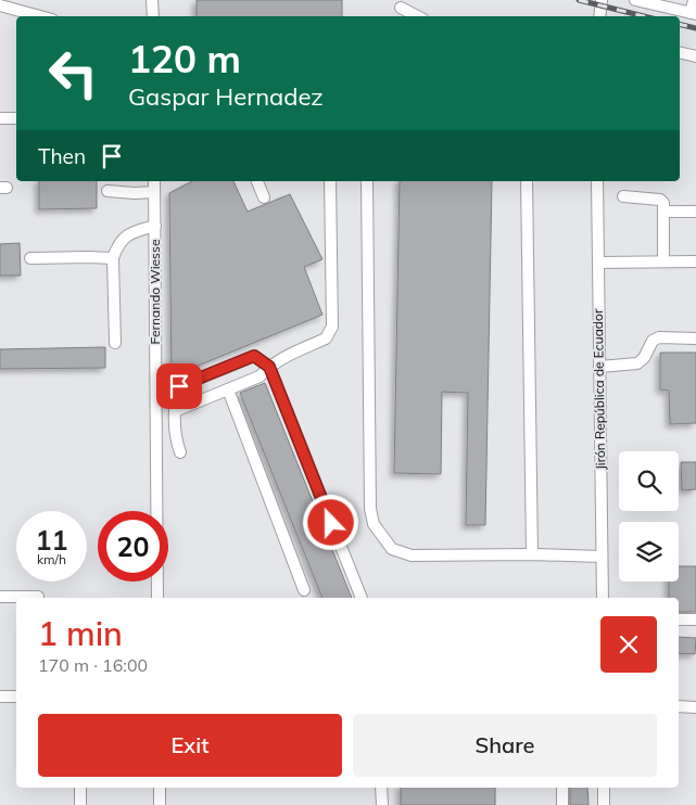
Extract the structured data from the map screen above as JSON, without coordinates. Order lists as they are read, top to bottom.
{
  "streets": {
    "street": ["Fernando Wiesse", "Jirón República de Ecuador"]
  },
  "page": {
    "turn": ["120 m", "Gaspar Hernadez"],
    "then": "Then",
    "speed": "11 km/h",
    "limit": "20",
    "heading": ["1 min", "170 m · 16:00"],
    "buttons": ["Exit", "Share"]
  }
}
